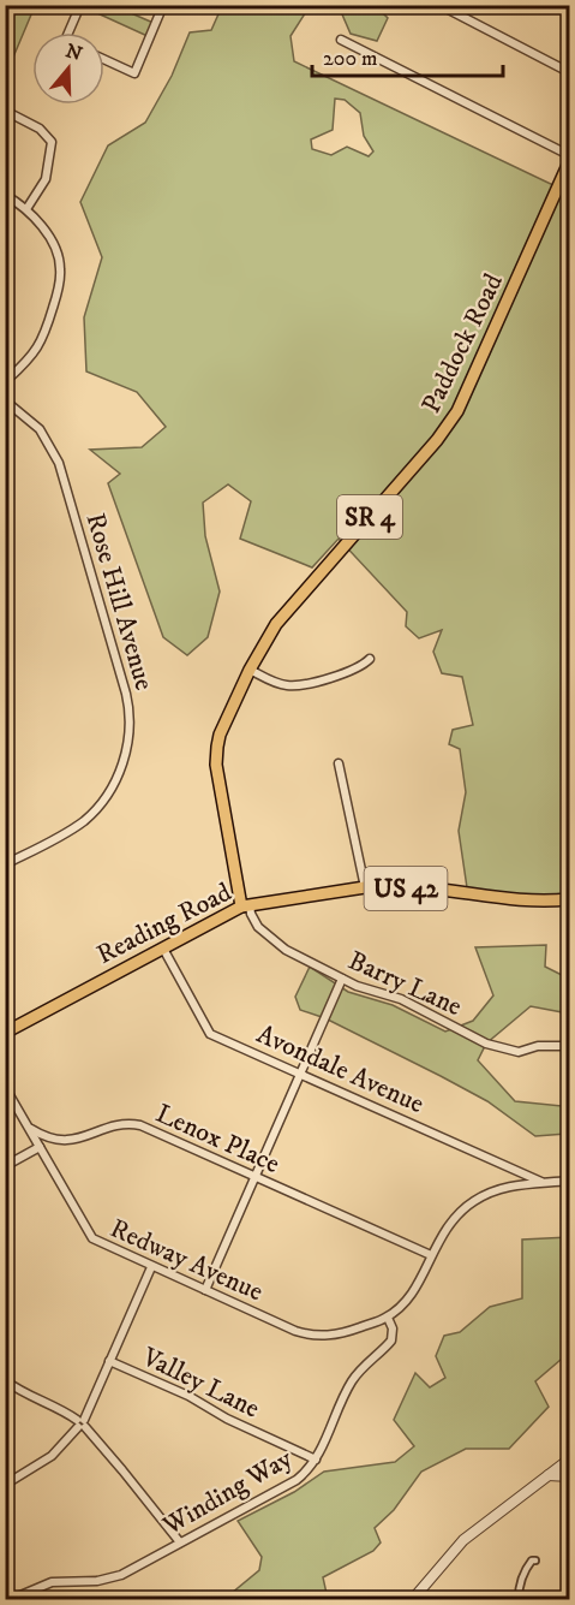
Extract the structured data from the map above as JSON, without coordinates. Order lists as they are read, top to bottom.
{
  "streets": {
    "main road": [
      "Paddock Road",
      "SR 4",
      "US 42",
      "Reading Road"
    ],
    "street": [
      "Rose Hill Avenue",
      "Barry Lane",
      "Avondale Avenue",
      "Lenox Place",
      "Redway Avenue",
      "Valley Lane",
      "Winding Way"
    ]
  },
  "crossings": [
    ["Paddock Road", "Reading Road"],
    ["Paddock Road", "Barry Lane"],
    ["Reading Road", "Barry Lane"],
    ["Reading Road", "Avondale Avenue"],
    ["Lenox Place", "Redway Avenue"],
    ["Redway Avenue", "Winding Way"],
    ["Valley Lane", "Winding Way"]
  ],
  "scale_bar": "200 m",
  "north": "top"
}
